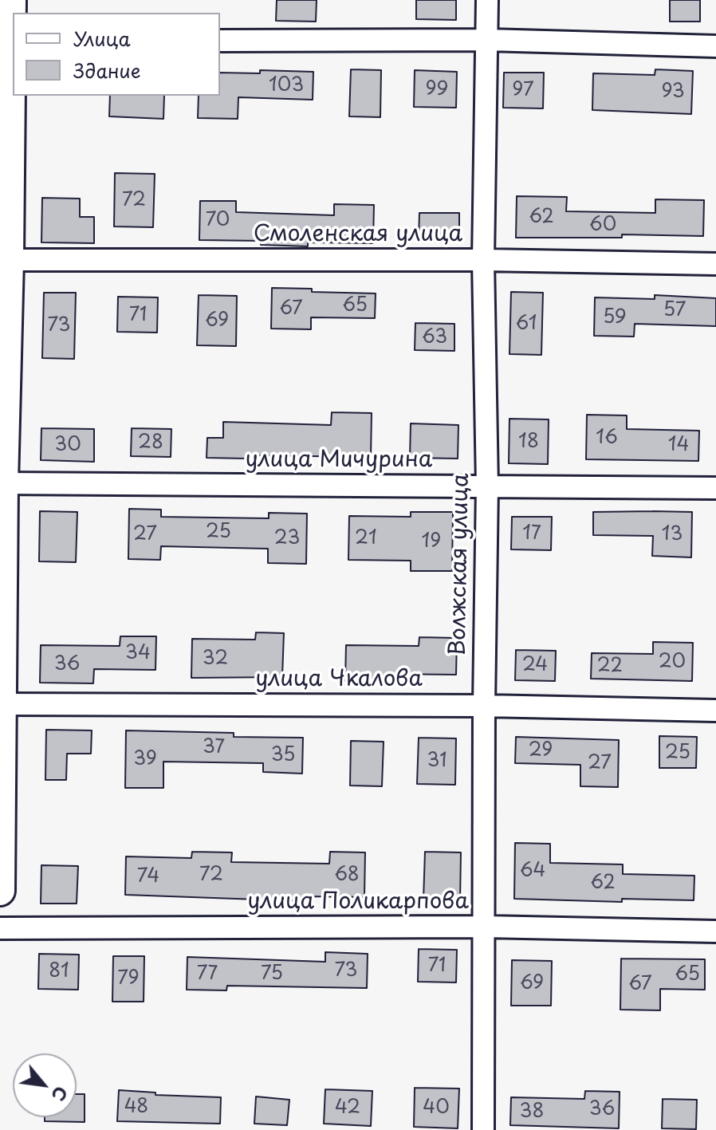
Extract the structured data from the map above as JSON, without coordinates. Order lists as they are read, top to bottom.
{
  "streets": {
    "street": [
      "Смоленская улица",
      "улица Мичурина",
      "Волжская улица",
      "улица Чкалова",
      "улица Поликарпова"
    ]
  },
  "crossings": [
    ["Смоленская улица", "Волжская улица"],
    ["улица Мичурина", "Волжская улица"],
    ["Волжская улица", "улица Чкалова"],
    ["Волжская улица", "улица Поликарпова"]
  ],
  "house_numbers": [
    "103",
    "99",
    "97",
    "93",
    "72",
    "62",
    "70",
    "60",
    "65",
    "67",
    "57",
    "71",
    "59",
    "69",
    "61",
    "73",
    "63",
    "16",
    "18",
    "28",
    "30",
    "14",
    "25",
    "17",
    "27",
    "13",
    "23",
    "21",
    "19",
    "34",
    "32",
    "20",
    "36",
    "24",
    "22",
    "37",
    "29",
    "25",
    "35",
    "39",
    "31",
    "27",
    "64",
    "72",
    "68",
    "74",
    "62",
    "71",
    "73",
    "81",
    "77",
    "75",
    "65",
    "79",
    "69",
    "67",
    "48",
    "42",
    "40",
    "36",
    "38"
  ],
  "legend": ["Улица", "Здание"],
  "north": "bottom right"
}
